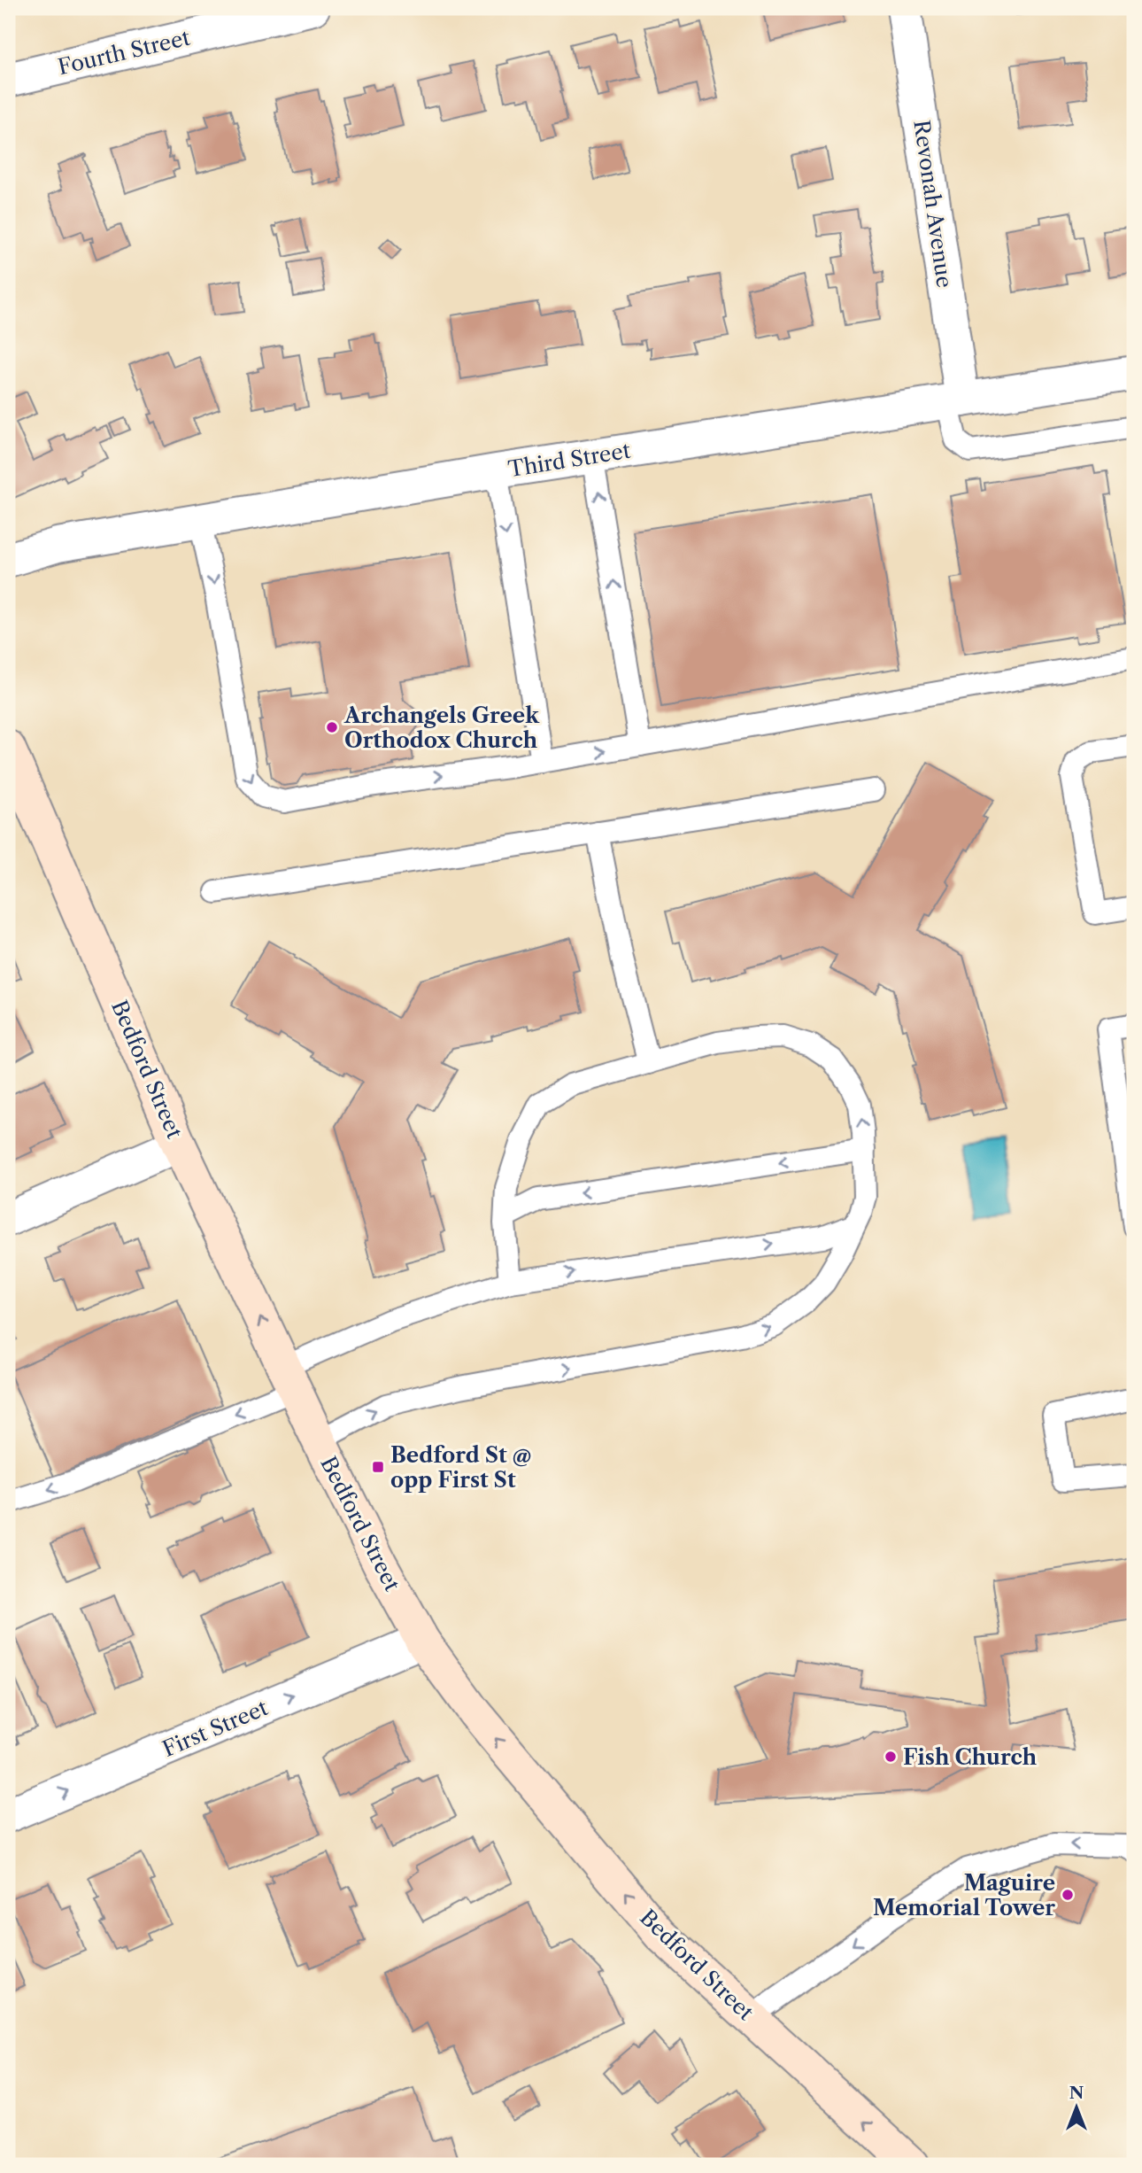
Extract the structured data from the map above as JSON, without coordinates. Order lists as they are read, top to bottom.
{
  "streets": {
    "main road": ["Bedford Street"],
    "street": [
      "Fourth Street",
      "Revonah Avenue",
      "Third Street",
      "First Street"
    ]
  },
  "crossings": [
    ["Revonah Avenue", "Third Street"],
    ["Bedford Street", "First Street"]
  ],
  "one_way": ["Bedford Street", "First Street"],
  "places": {
    "other": ["Archangels Greek Orthodox Church", "Fish Church", "Maguire Memorial Tower"],
    "transit": ["Bedford St @ opp First St"]
  },
  "north": "top"
}
